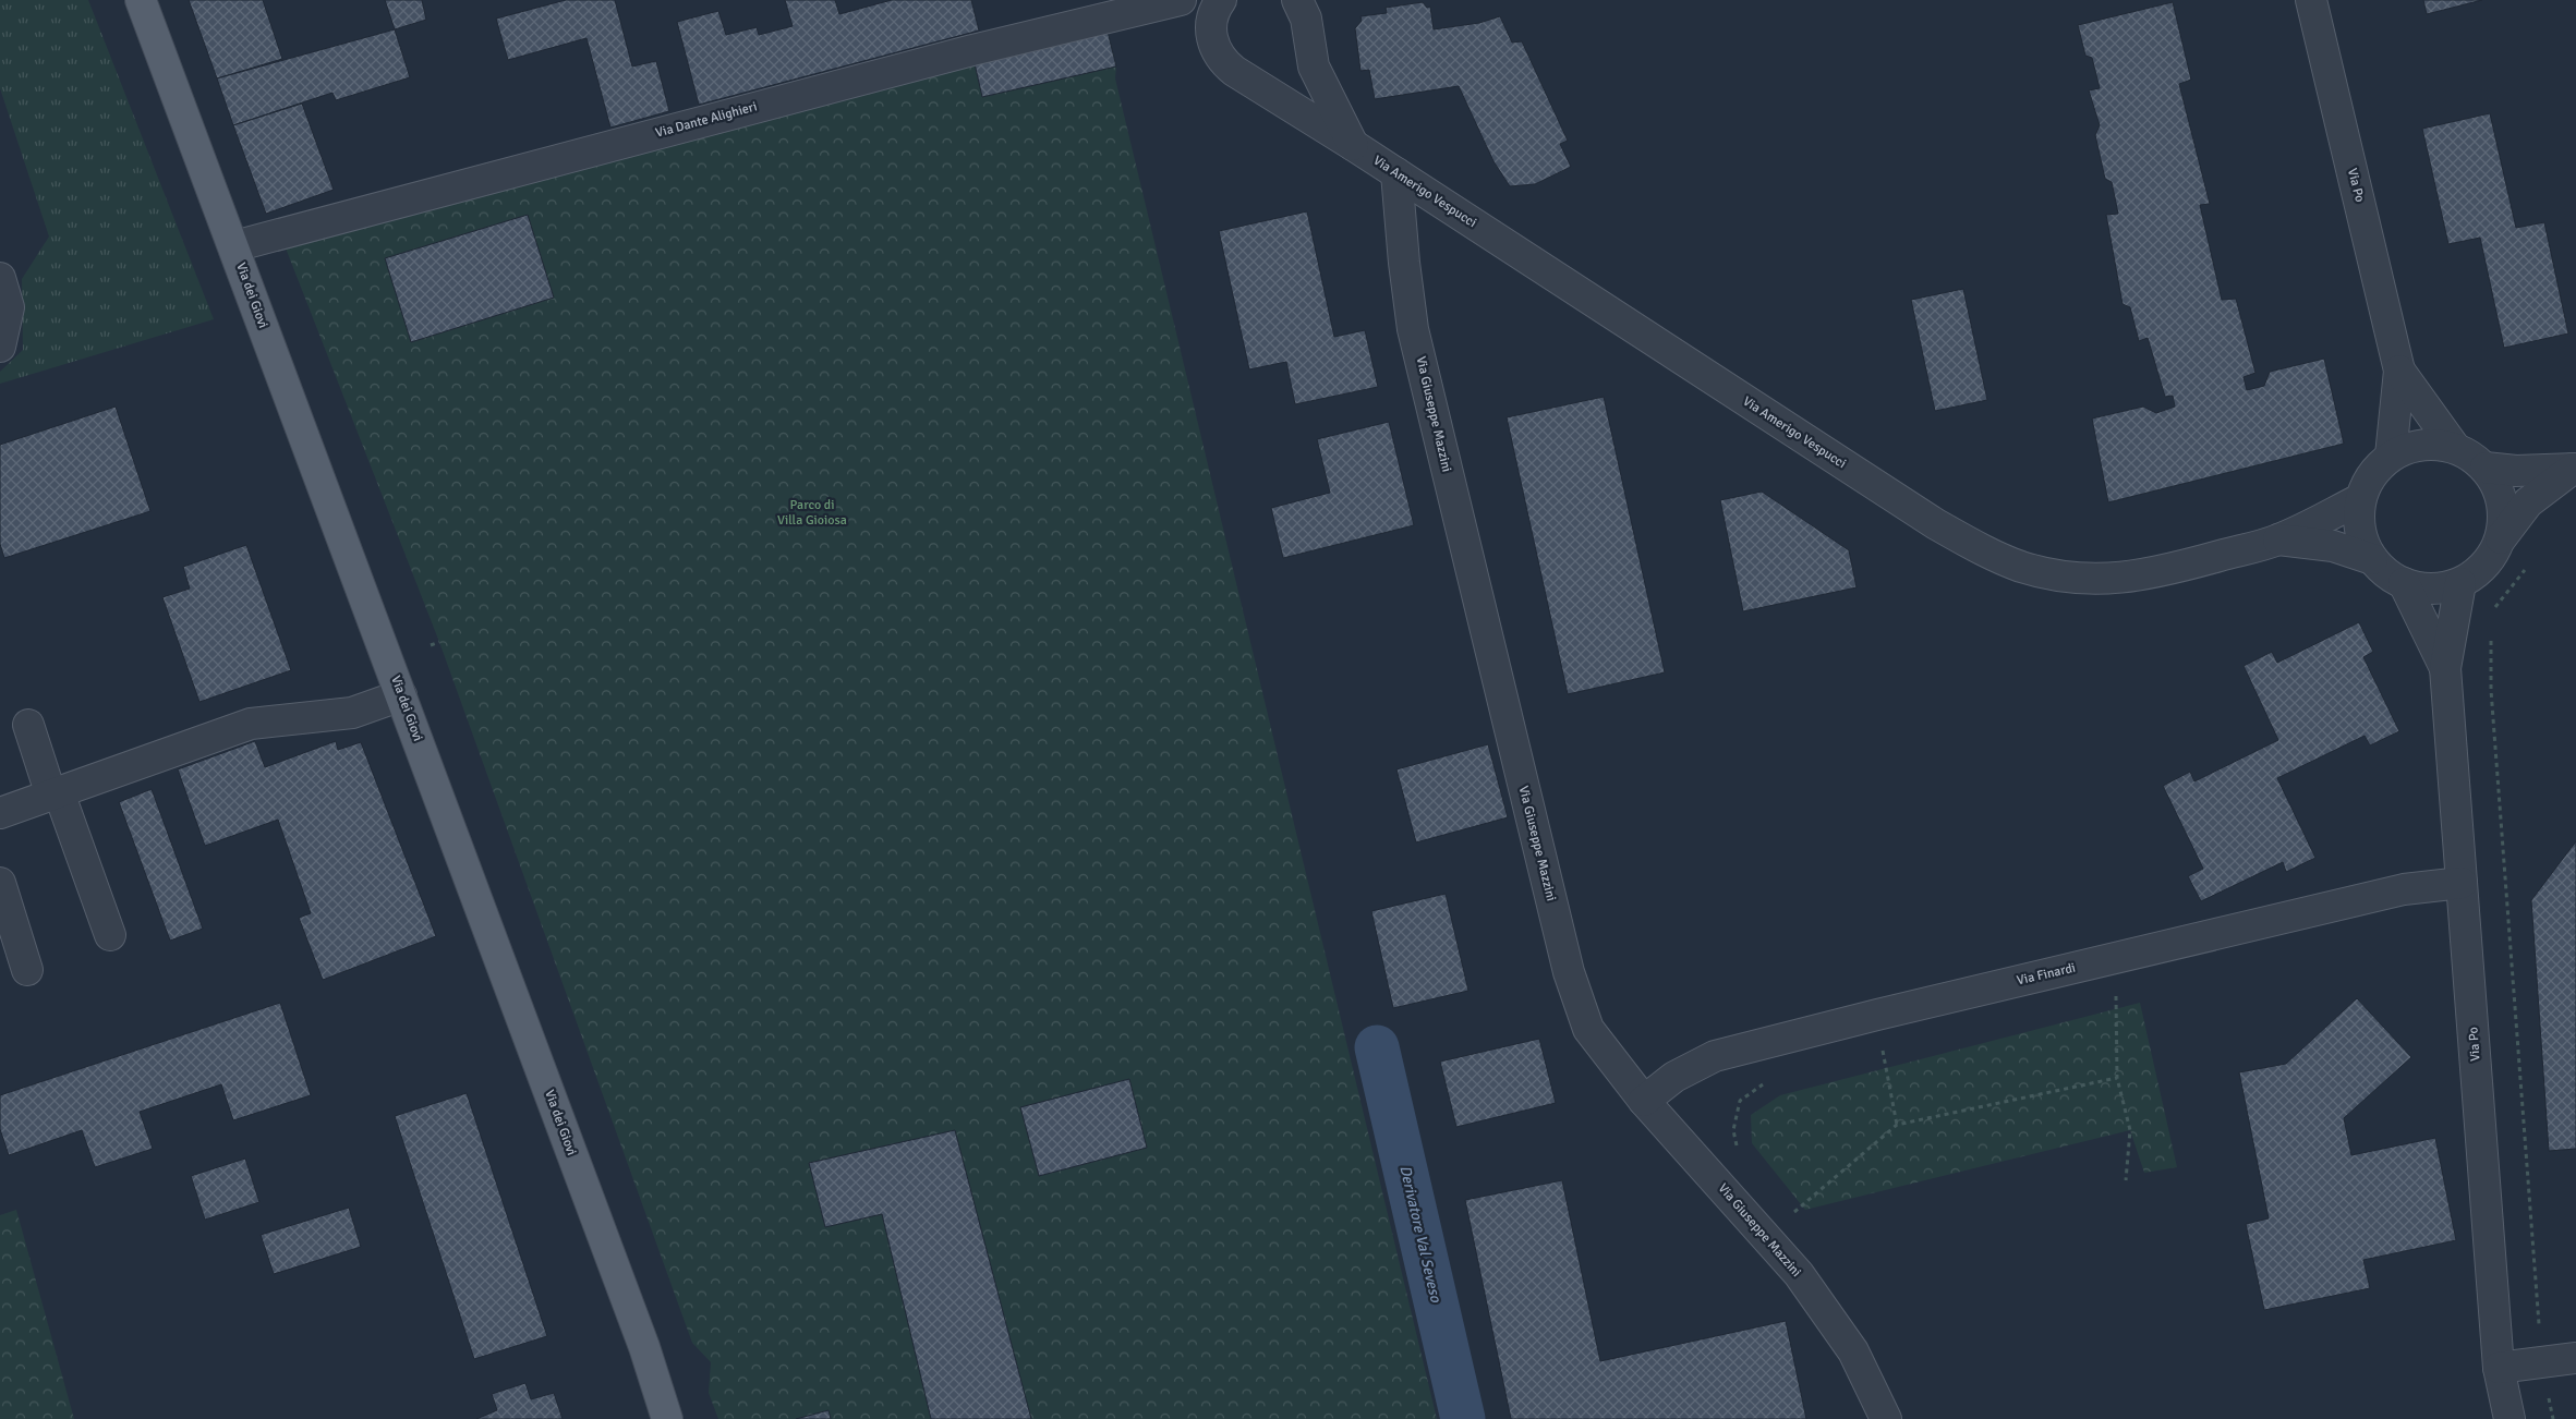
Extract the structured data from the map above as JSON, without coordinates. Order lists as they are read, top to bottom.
{
  "streets": {
    "main road": ["Via dei Giovi"],
    "street": [
      "Via Dante Alighieri",
      "Via Po",
      "Via Amerigo Vespucci",
      "Via Giuseppe Mazzini",
      "Via Finardi"
    ]
  },
  "crossings": [
    ["Via Dante Alighieri", "Via dei Giovi"],
    ["Via Po", "Via Amerigo Vespucci"],
    ["Via Po", "Via Finardi"],
    ["Via Amerigo Vespucci", "Via Giuseppe Mazzini"],
    ["Via Giuseppe Mazzini", "Via Finardi"]
  ],
  "water": ["Derivatore Val Seveso"],
  "parks": ["Parco di Villa Gioiosa"]
}
